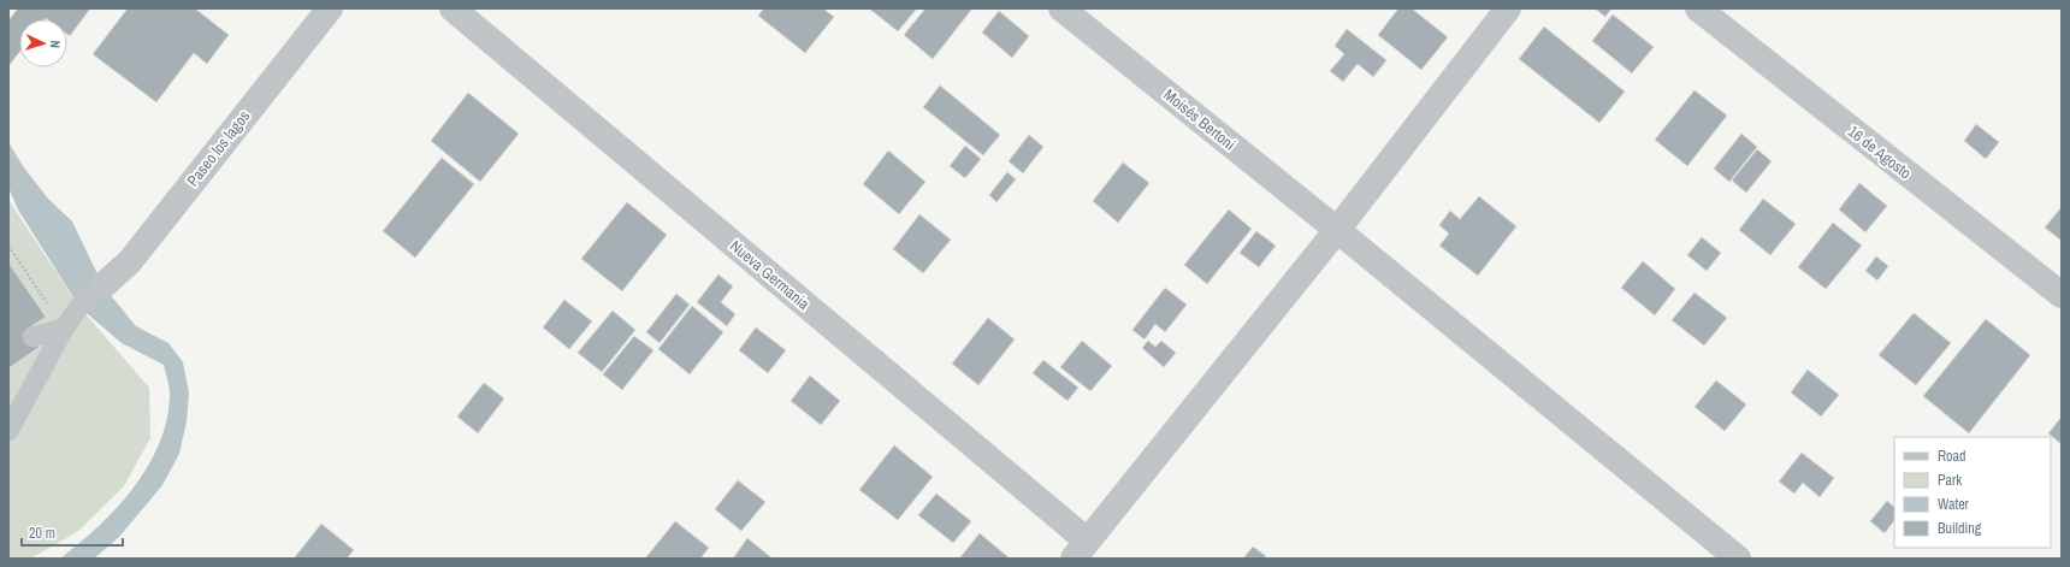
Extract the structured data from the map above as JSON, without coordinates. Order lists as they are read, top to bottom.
{
  "streets": {
    "street": [
      "Moisés Bertoni",
      "Paseo los lagos",
      "16 de Agosto",
      "Nueva Germania"
    ]
  },
  "legend": [
    "Road",
    "Park",
    "Water",
    "Building"
  ],
  "scale_bar": "20 m",
  "north": "right"
}
